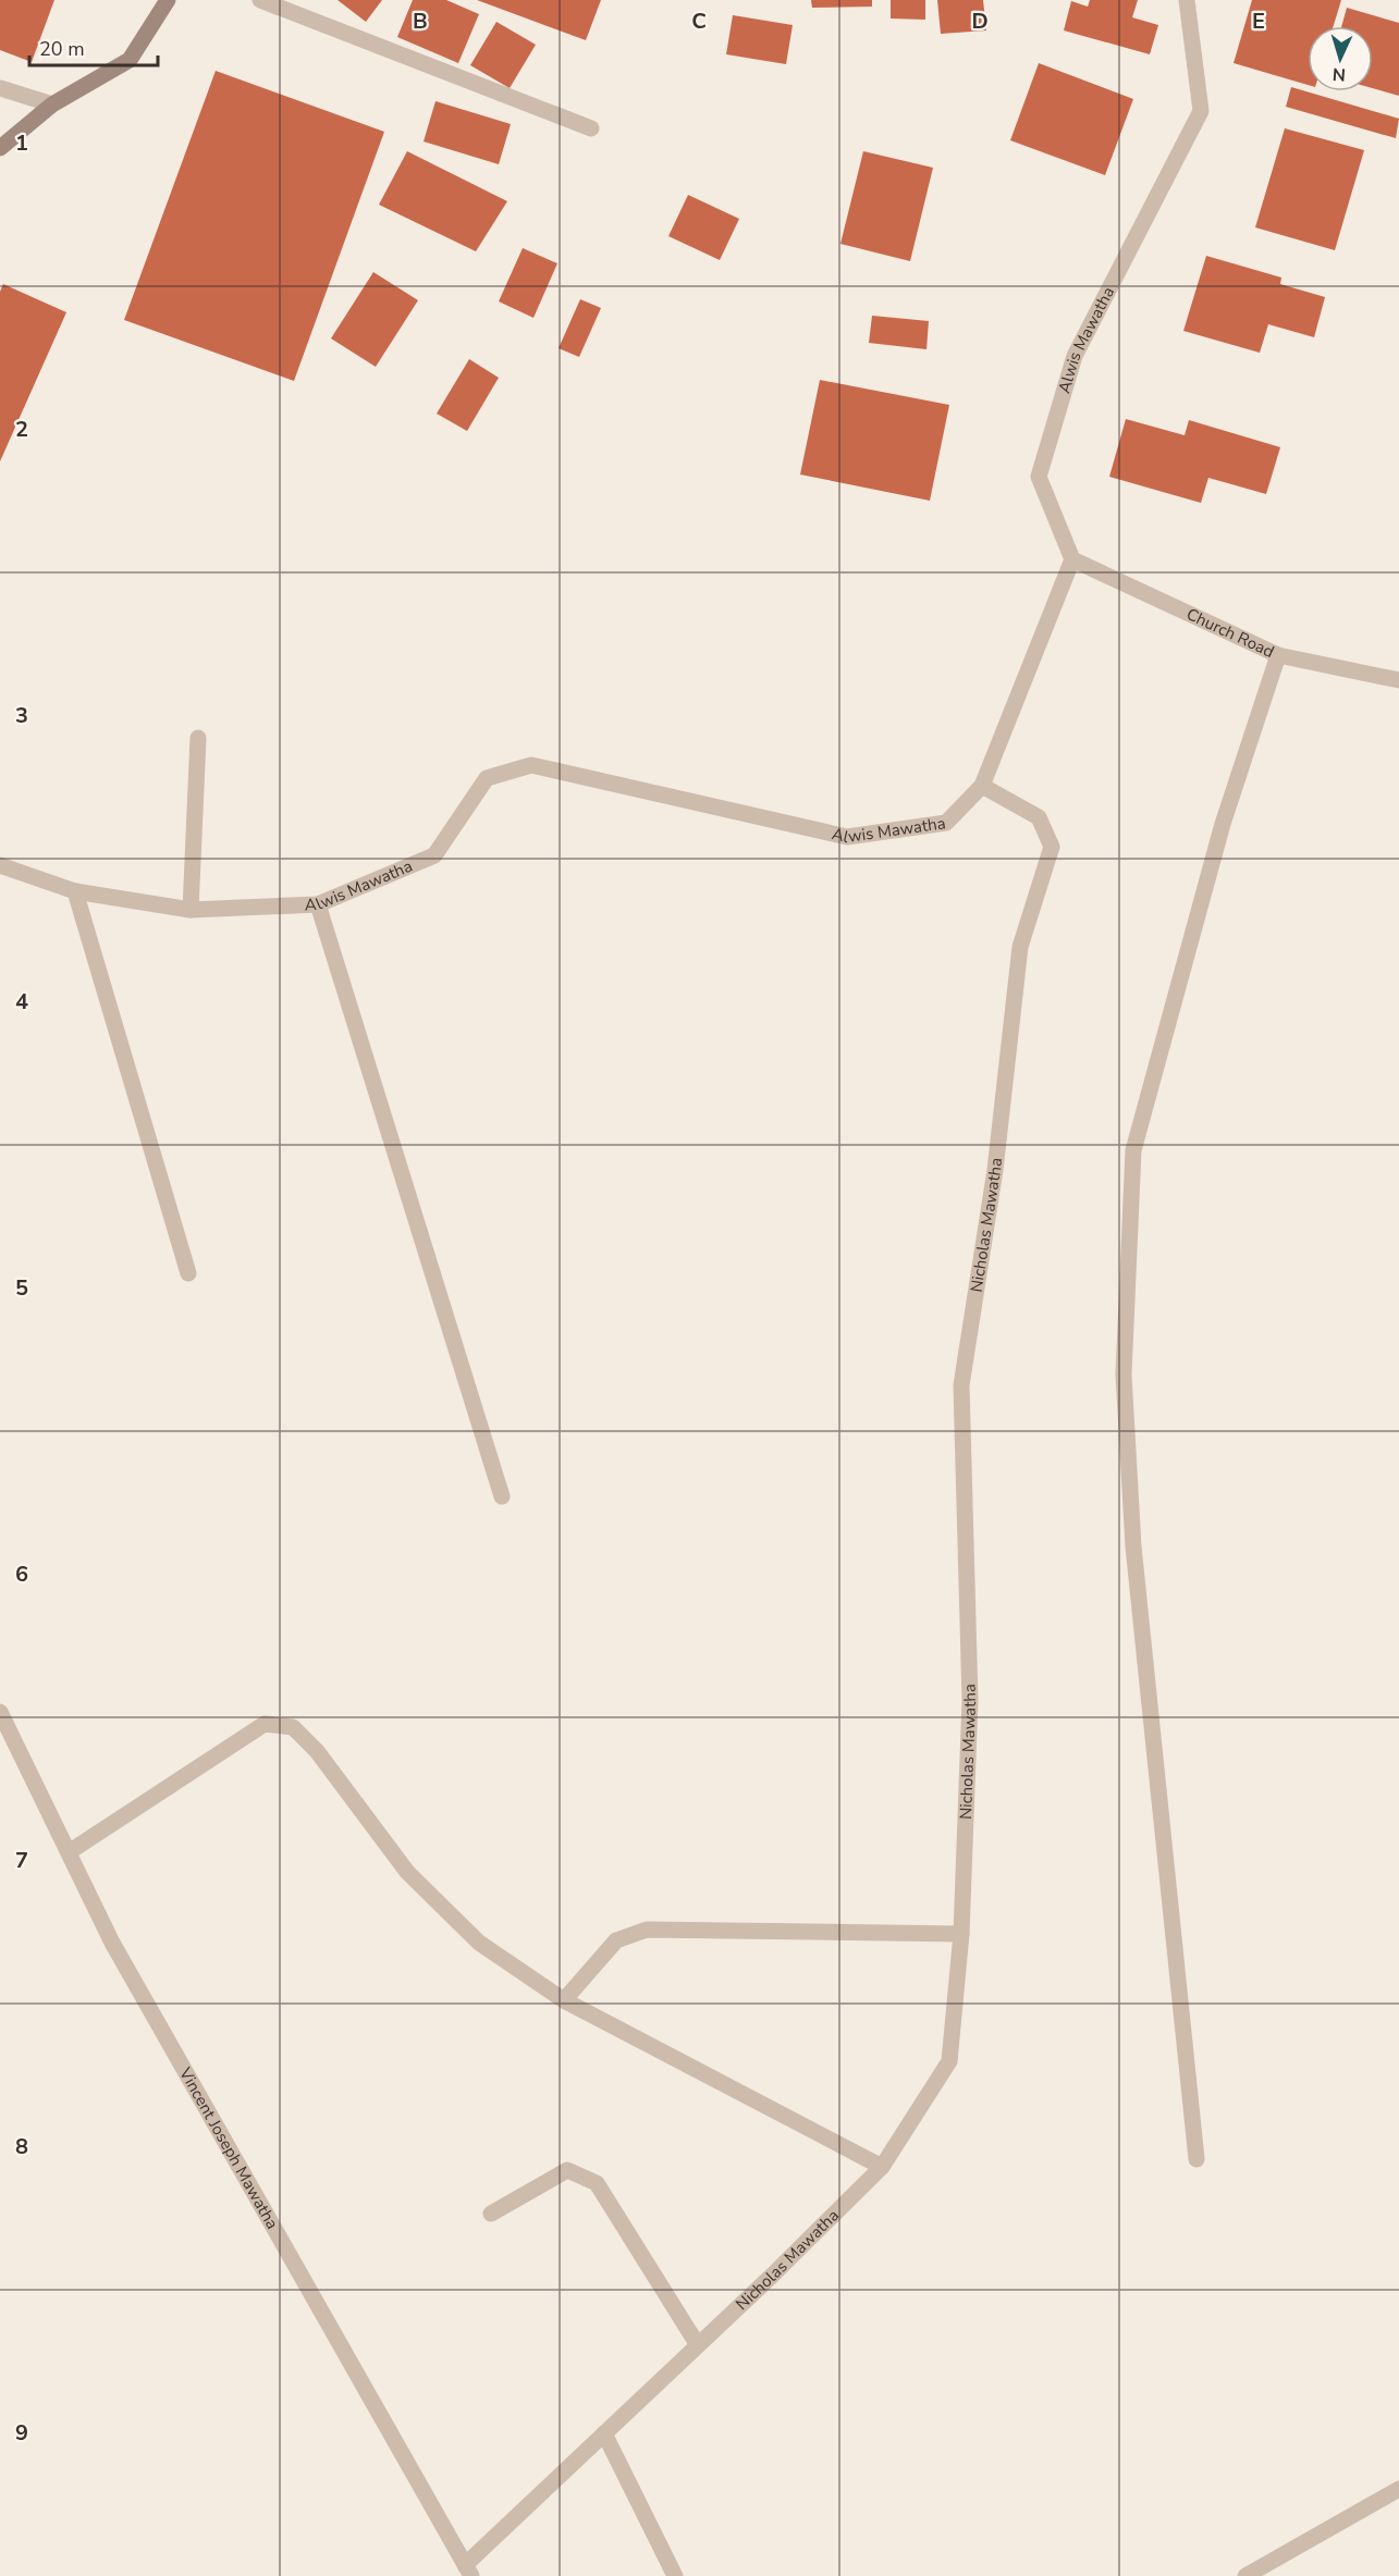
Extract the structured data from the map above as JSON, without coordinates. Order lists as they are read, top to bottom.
{
  "streets": {
    "street": [
      "Alwis Mawatha",
      "Church Road",
      "Nicholas Mawatha",
      "Vincent Joseph Mawatha"
    ]
  },
  "crossings": [
    ["Alwis Mawatha", "Church Road"],
    ["Alwis Mawatha", "Nicholas Mawatha"],
    ["Nicholas Mawatha", "Vincent Joseph Mawatha"]
  ],
  "scale_bar": "20 m",
  "north": "bottom",
  "grid": {
    "columns": [
      "B",
      "C",
      "D",
      "E"
    ],
    "rows": [
      "1",
      "2",
      "3",
      "4",
      "5",
      "6",
      "7",
      "8",
      "9"
    ]
  }
}
